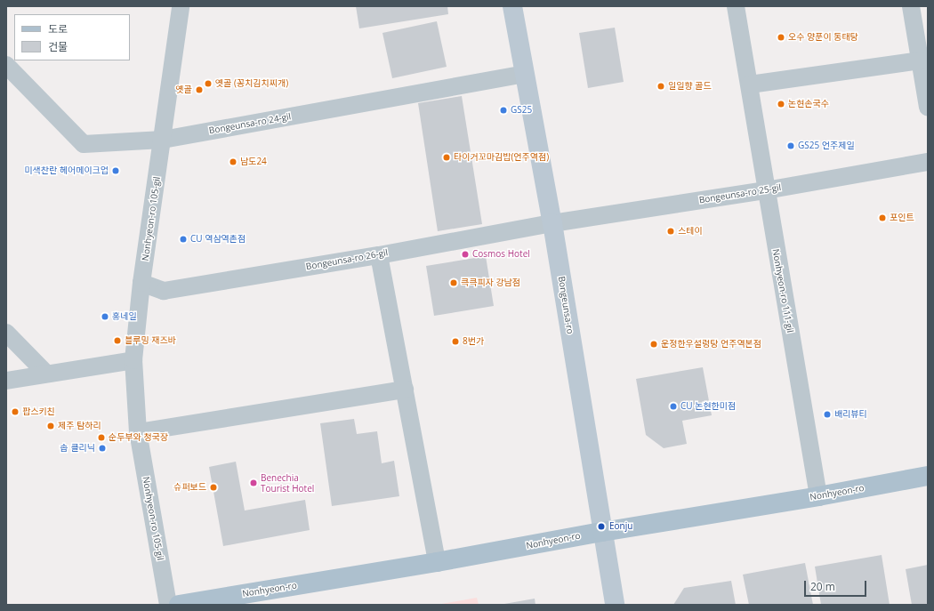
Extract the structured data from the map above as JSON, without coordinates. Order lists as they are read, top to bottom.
{
  "streets": {
    "main road": ["Bongeunsa-ro", "Nonhyeon-ro"],
    "street": [
      "Bongeunsa-ro 24-gil",
      "Bongeunsa-ro 25-gil",
      "Nonhyeon-ro 105-gil",
      "Bongeunsa-ro 26-gil",
      "Nonhyeon-ro 111-gil"
    ]
  },
  "crossings": [
    ["Bongeunsa-ro 24-gil", "Nonhyeon-ro 105-gil"],
    ["Bongeunsa-ro 24-gil", "Bongeunsa-ro"],
    ["Bongeunsa-ro 25-gil", "Bongeunsa-ro 26-gil"],
    ["Bongeunsa-ro 25-gil", "Nonhyeon-ro 111-gil"],
    ["Bongeunsa-ro 25-gil", "Bongeunsa-ro"],
    ["Nonhyeon-ro 105-gil", "Bongeunsa-ro 26-gil"],
    ["Bongeunsa-ro 26-gil", "Bongeunsa-ro"],
    ["Nonhyeon-ro 111-gil", "Nonhyeon-ro"],
    ["Bongeunsa-ro", "Nonhyeon-ro"]
  ],
  "places": [
    "오수 양푼이 동태탕",
    "옛골 (꽁치김치찌개)",
    "일일향 골드",
    "옛골",
    "논현손국수",
    "GS25",
    "GS25 언주제일",
    "타이거꼬마김밥(언주역점)",
    "남도24",
    "미색찬란 헤어메이크업",
    "포인트",
    "스테이",
    "CU 역삼역촌점",
    "Cosmos Hotel",
    "큭큭피자 강남점",
    "홍네일",
    "블루밍 재즈바",
    "8번가",
    "운정한우설렁탕 언주역본점",
    "CU 논현한미점",
    "팝스키친",
    "배리뷰티",
    "제주 탐하리",
    "순두부와 청국장",
    "솝 클리닉",
    "Benechia Tourist Hotel",
    "슈퍼보드",
    "Eonju"
  ],
  "legend": ["도로", "건물"],
  "scale_bar": "20 m"
}
